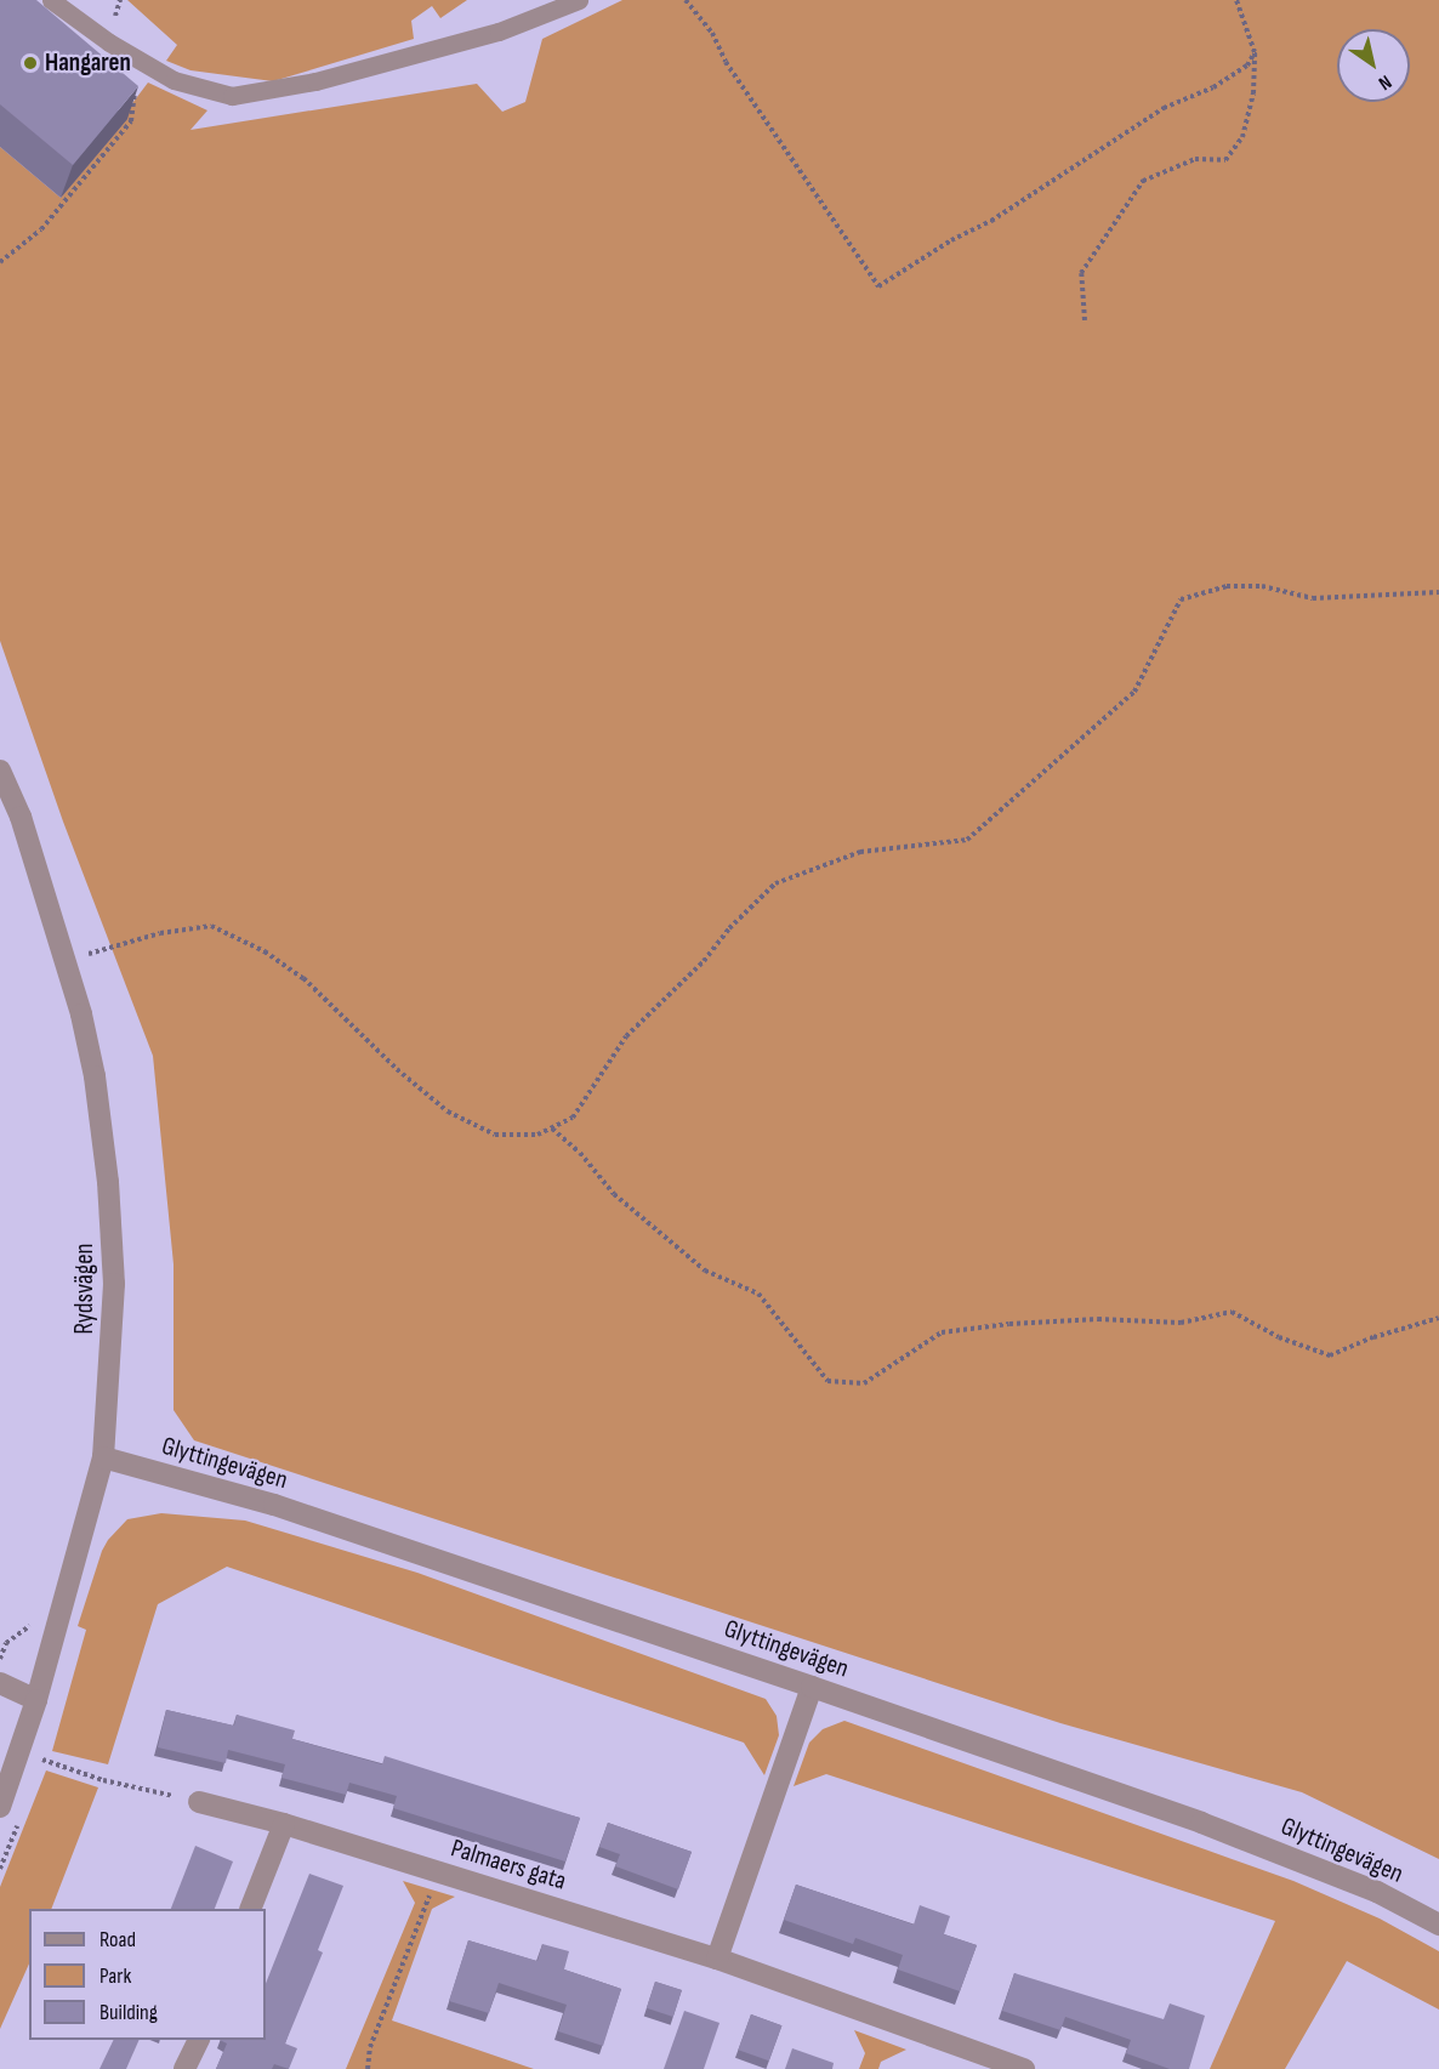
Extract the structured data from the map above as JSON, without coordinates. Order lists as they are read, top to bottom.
{
  "streets": {
    "street": ["Rydsvägen", "Glyttingevägen", "Palmaers gata"]
  },
  "crossings": [
    ["Rydsvägen", "Glyttingevägen"]
  ],
  "places": ["Hangaren"],
  "legend": ["Road", "Park", "Building"],
  "north": "bottom right"
}
